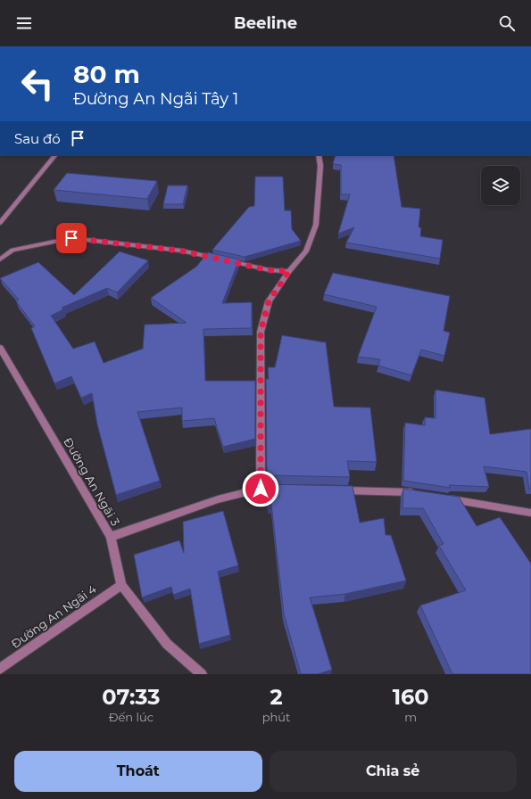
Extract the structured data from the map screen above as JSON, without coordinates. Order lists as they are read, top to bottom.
{
  "streets": {
    "street": ["Đường An Ngãi 3", "Đường An Ngãi 4"]
  },
  "crossings": [
    ["Đường An Ngãi 3", "Đường An Ngãi 4"]
  ],
  "page": {
    "header": "Beeline",
    "turn": ["80 m", "Đường An Ngãi Tây 1"],
    "then": "Sau đó",
    "eta": [
      "07:33",
      "Đến lúc",
      "2",
      "phút",
      "160",
      "m"
    ],
    "buttons": ["Thoát", "Chia sẻ"]
  }
}
